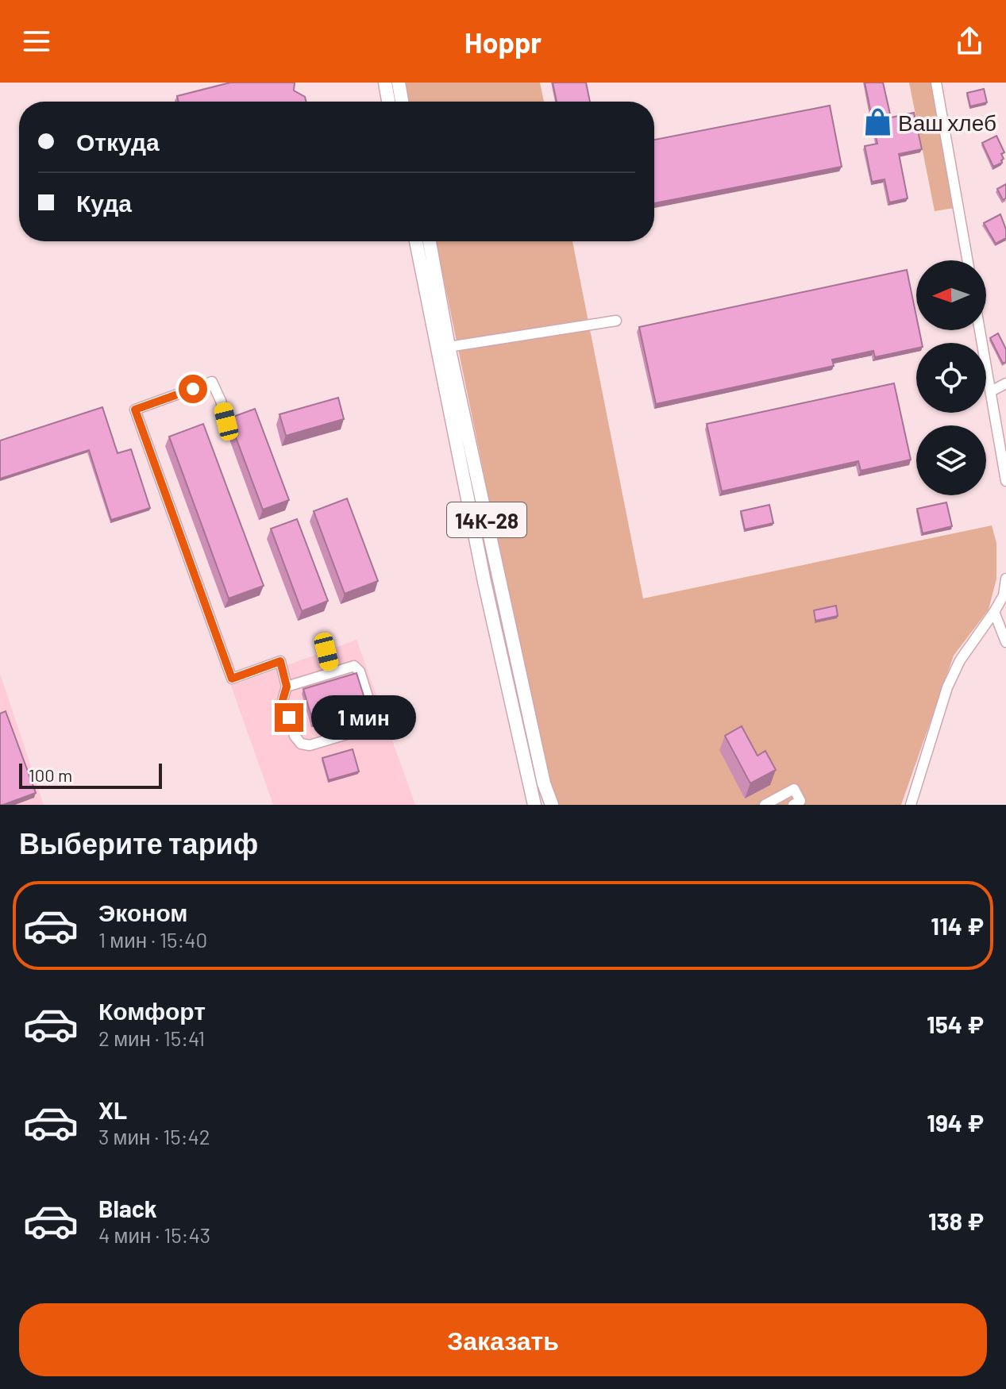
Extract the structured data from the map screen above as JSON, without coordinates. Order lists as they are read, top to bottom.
{
  "streets": {
    "main road": ["14К-28"]
  },
  "places": {
    "shop": ["Ваш хлеб"]
  },
  "scale_bar": "100 m",
  "north": "left",
  "page": {
    "header": "Hoppr",
    "banner": ["Откуда", "Куда"],
    "bubble": "1 мин",
    "scale": "100 m",
    "heading": "Выберите тариф",
    "list": [
      {
        "name": "Эконом",
        "note": "1 мин · 15:40",
        "value": "114 ₽"
      },
      {
        "name": "Комфорт",
        "note": "2 мин · 15:41",
        "value": "154 ₽"
      },
      {
        "name": "XL",
        "note": "3 мин · 15:42",
        "value": "194 ₽"
      },
      {
        "name": "Black",
        "note": "4 мин · 15:43",
        "value": "138 ₽"
      }
    ],
    "buttons": "Заказать"
  }
}
